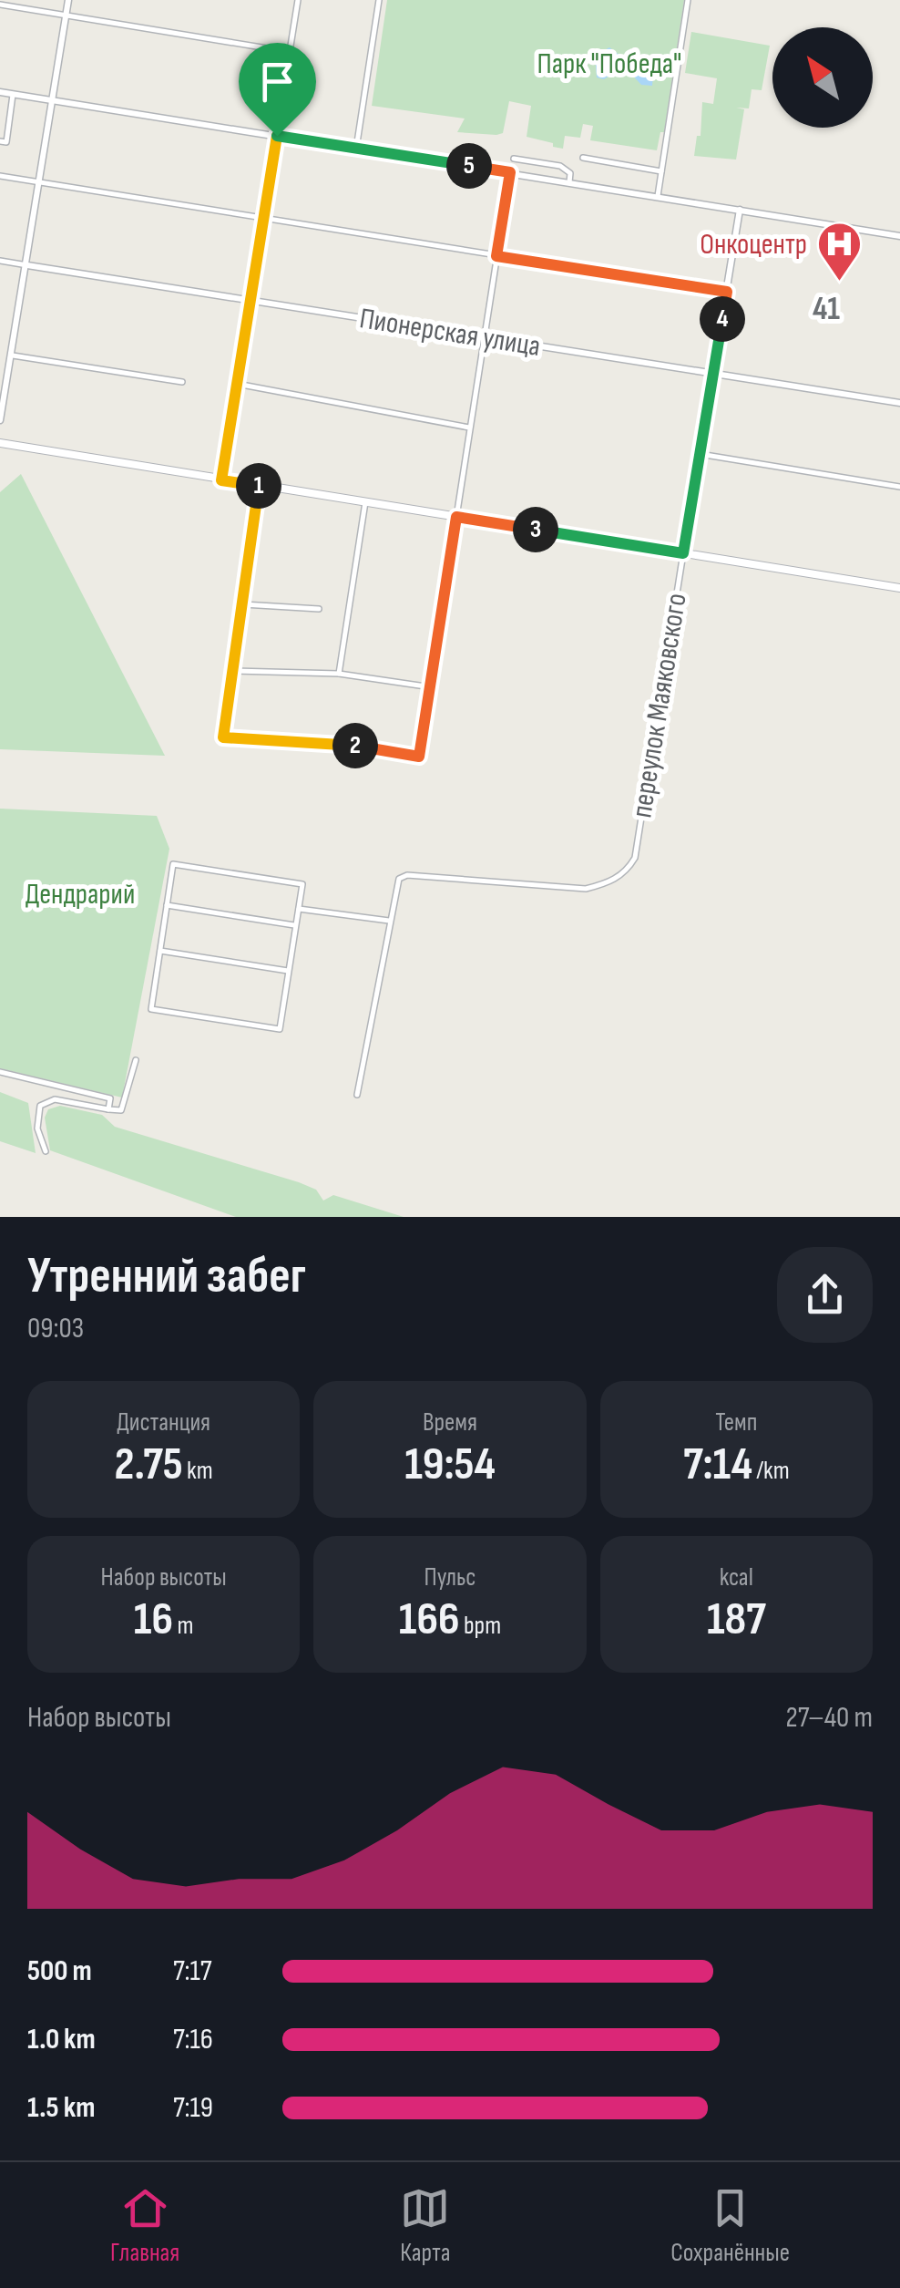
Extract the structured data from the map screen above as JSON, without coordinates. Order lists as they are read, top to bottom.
{
  "streets": {
    "street": ["Пионерская улица", "переулок Маяковского"]
  },
  "crossings": [
    ["Пионерская улица", "переулок Маяковского"]
  ],
  "districts": ["41"],
  "parks": ["Парк \"Победа\"", "Дендрарий"],
  "places": {
    "hospital": ["Онкоцентр"]
  },
  "north": "top left",
  "page": {
    "pins": [
      "5",
      "4",
      "1",
      "3",
      "2"
    ],
    "heading": ["Утренний забег", "09:03"],
    "stats": [
      ["Дистанция", "2.75 km"],
      ["Время", "19:54"],
      ["Темп", "7:14 /km"],
      ["Набор высоты", "16 m"],
      ["Пульс", "166 bpm"],
      ["kcal", "187"]
    ],
    "chart": ["Набор высоты", "27–40 m"],
    "list": [
      {
        "name": "500 m",
        "note": "7:17"
      },
      {
        "name": "1.0 km",
        "note": "7:16"
      },
      {
        "name": "1.5 km",
        "note": "7:19"
      }
    ],
    "tabs": ["Главная", "Карта", "Сохранённые"]
  }
}
